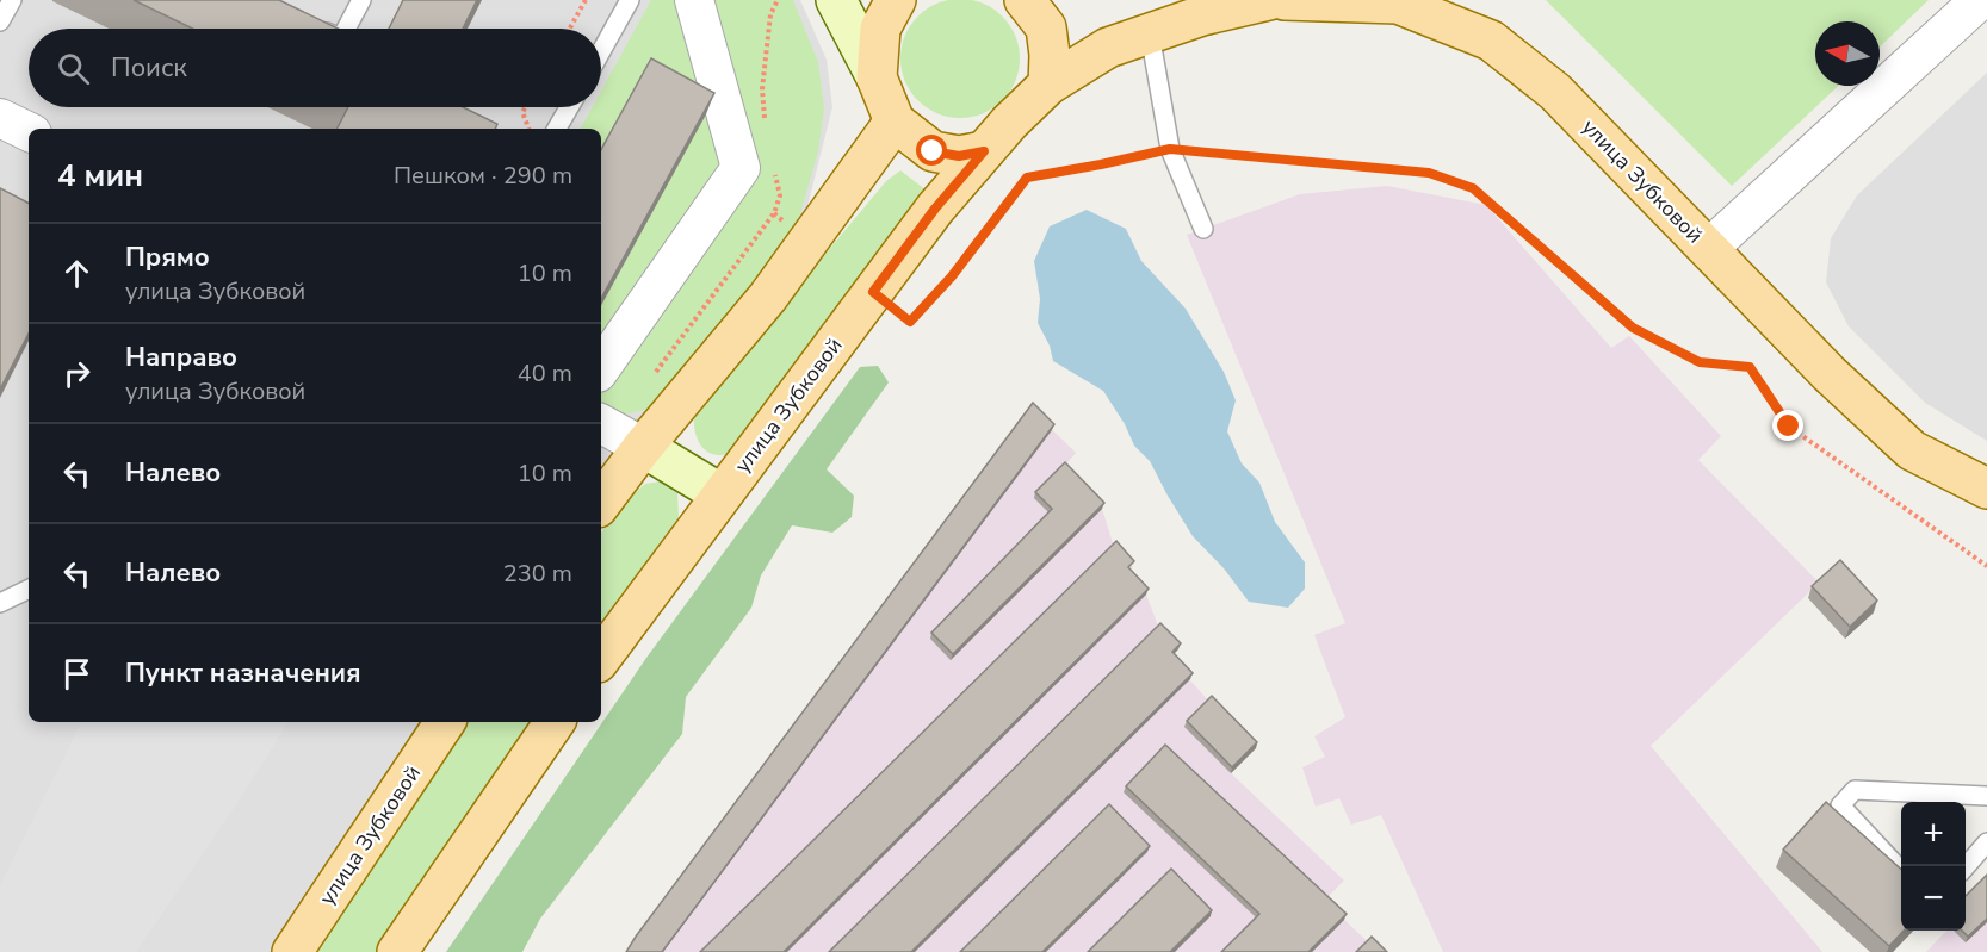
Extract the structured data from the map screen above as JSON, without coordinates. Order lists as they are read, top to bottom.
{
  "streets": {
    "main road": ["улица Зубковой"]
  },
  "north": "left",
  "page": {
    "search": "Поиск",
    "heading": ["4 мин", "Пешком · 290 m"],
    "list": [
      ["Прямо", "улица Зубковой", "10 m"],
      ["Направо", "улица Зубковой", "40 m"],
      ["Налево", "10 m"],
      ["Налево", "230 m"],
      "Пункт назначения"
    ],
    "map_buttons": ["+", "−"]
  }
}
